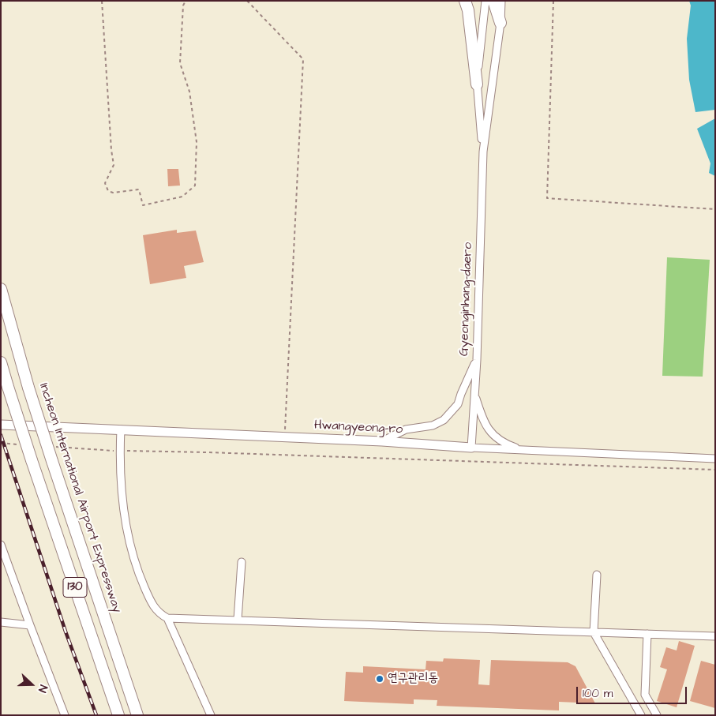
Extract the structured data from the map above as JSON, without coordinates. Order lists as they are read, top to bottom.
{
  "streets": {
    "highway": ["Incheon International Airport Expressway", "130"],
    "main road": ["Hwangyeong-ro"],
    "street": ["Gyeonginhang-daero"]
  },
  "crossings": [
    ["Gyeonginhang-daero", "Hwangyeong-ro"]
  ],
  "places": ["연구관리동"],
  "scale_bar": "100 m",
  "north": "right"
}
